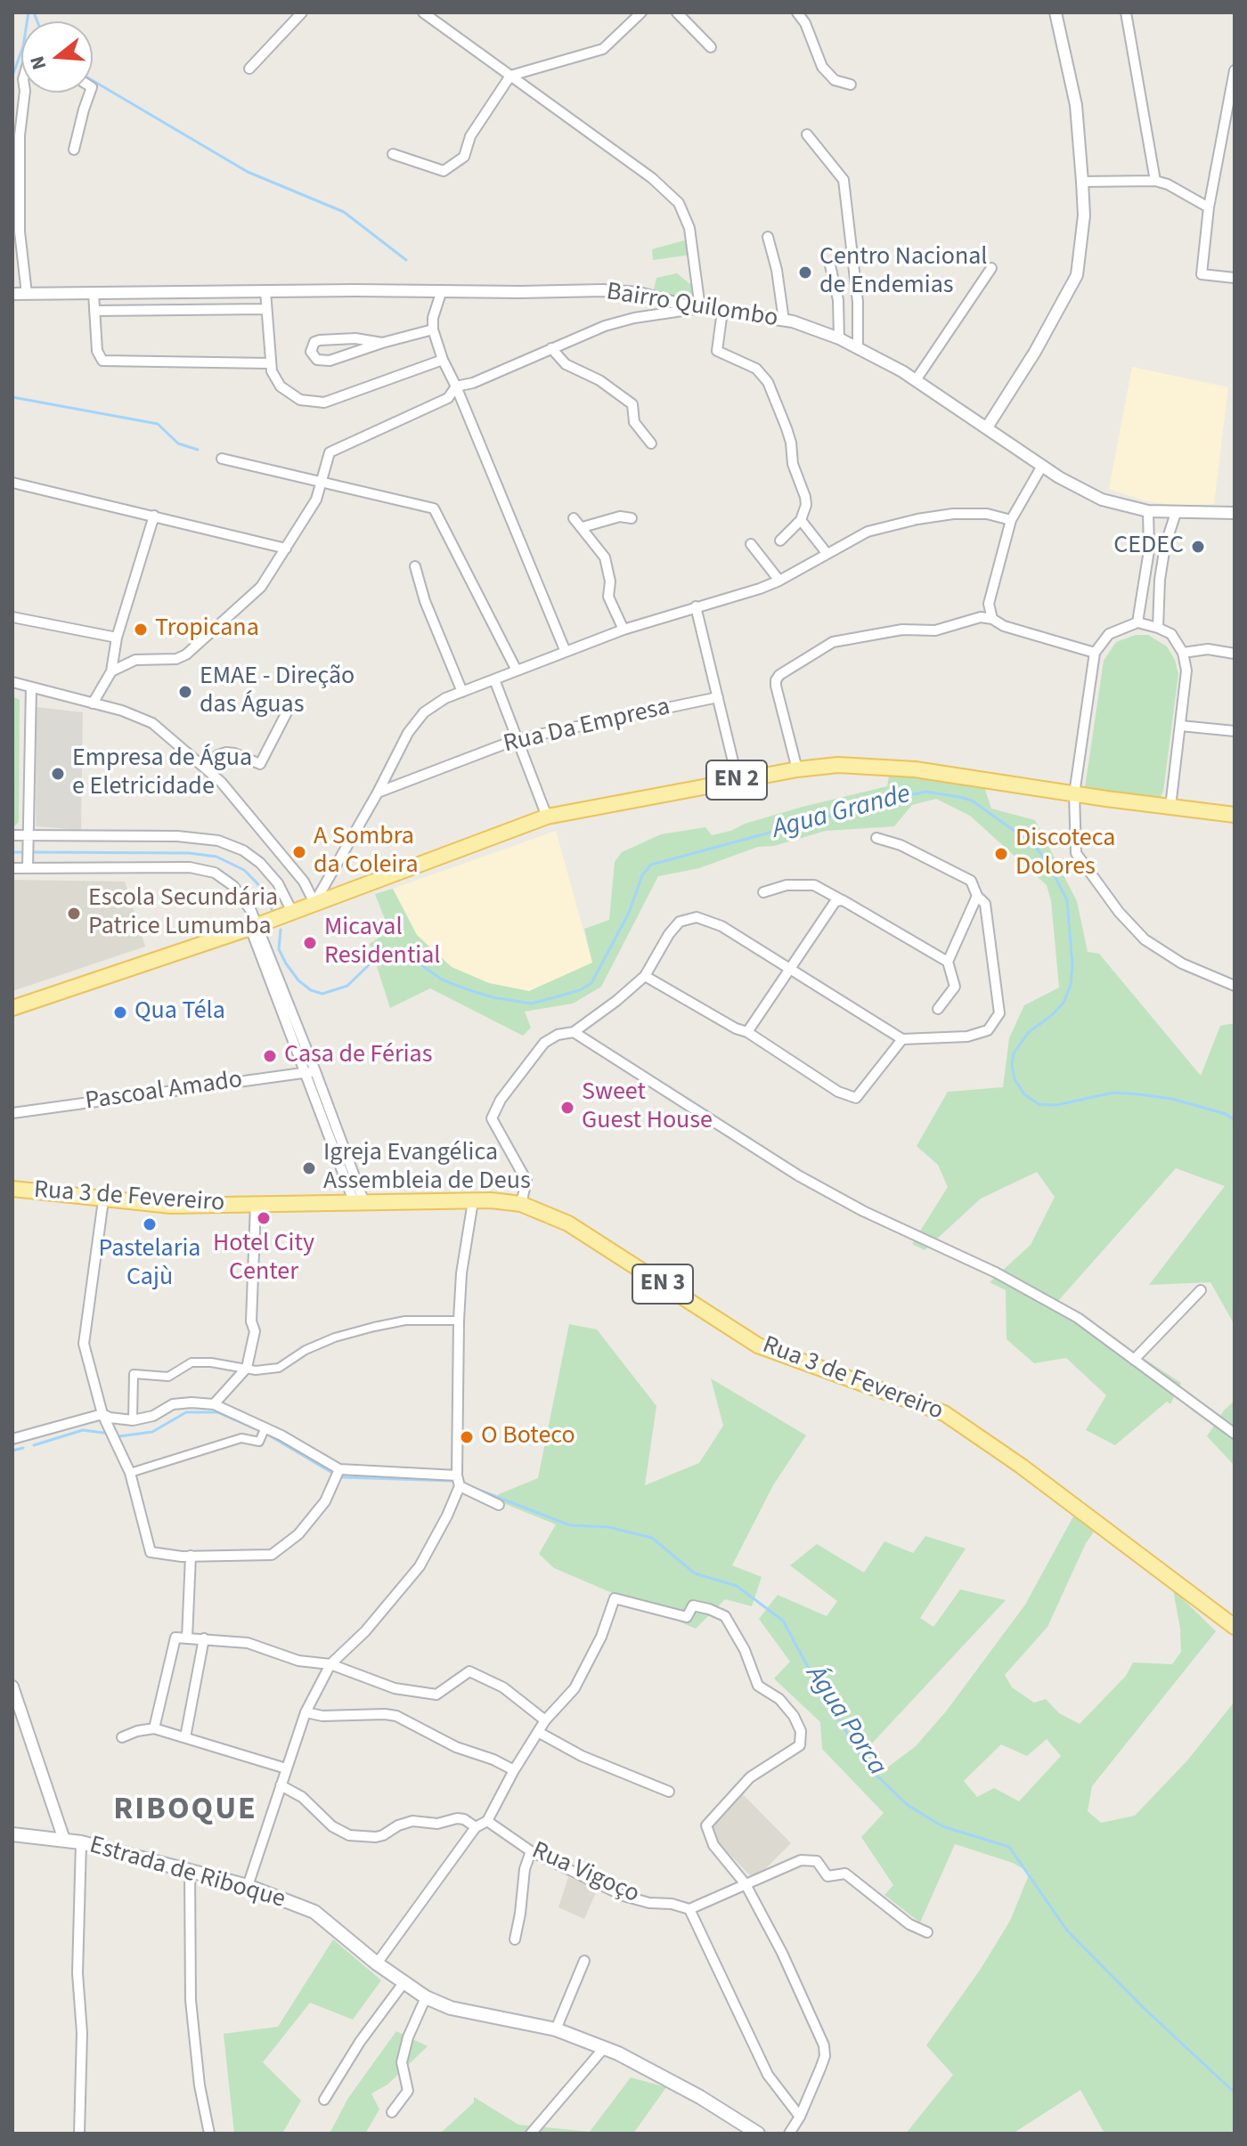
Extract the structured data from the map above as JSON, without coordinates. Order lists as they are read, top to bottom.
{
  "streets": {
    "main road": [
      "EN 2",
      "Rua 3 de Fevereiro",
      "EN 3",
      "Estrada de Riboque"
    ],
    "street": [
      "Bairro Quilombo",
      "Rua Da Empresa",
      "Pascoal Amado",
      "Rua Vigoço"
    ]
  },
  "districts": ["RIBOQUE"],
  "water": ["Agua Grande", "Água Porca"],
  "places": [
    "Centro Nacional de Endemias",
    "CEDEC",
    "Tropicana",
    "EMAE - Direção das Águas",
    "Empresa de Água e Eletricidade",
    "A Sombra da Coleira",
    "Discoteca Dolores",
    "Escola Secundária Patrice Lumumba",
    "Micaval Residential",
    "Qua Téla",
    "Casa de Férias",
    "Sweet Guest House",
    "Igreja Evangélica Assembleia de Deus",
    "Hotel City Center",
    "Pastelaria Cajù",
    "O Boteco"
  ],
  "north": "left"
}
